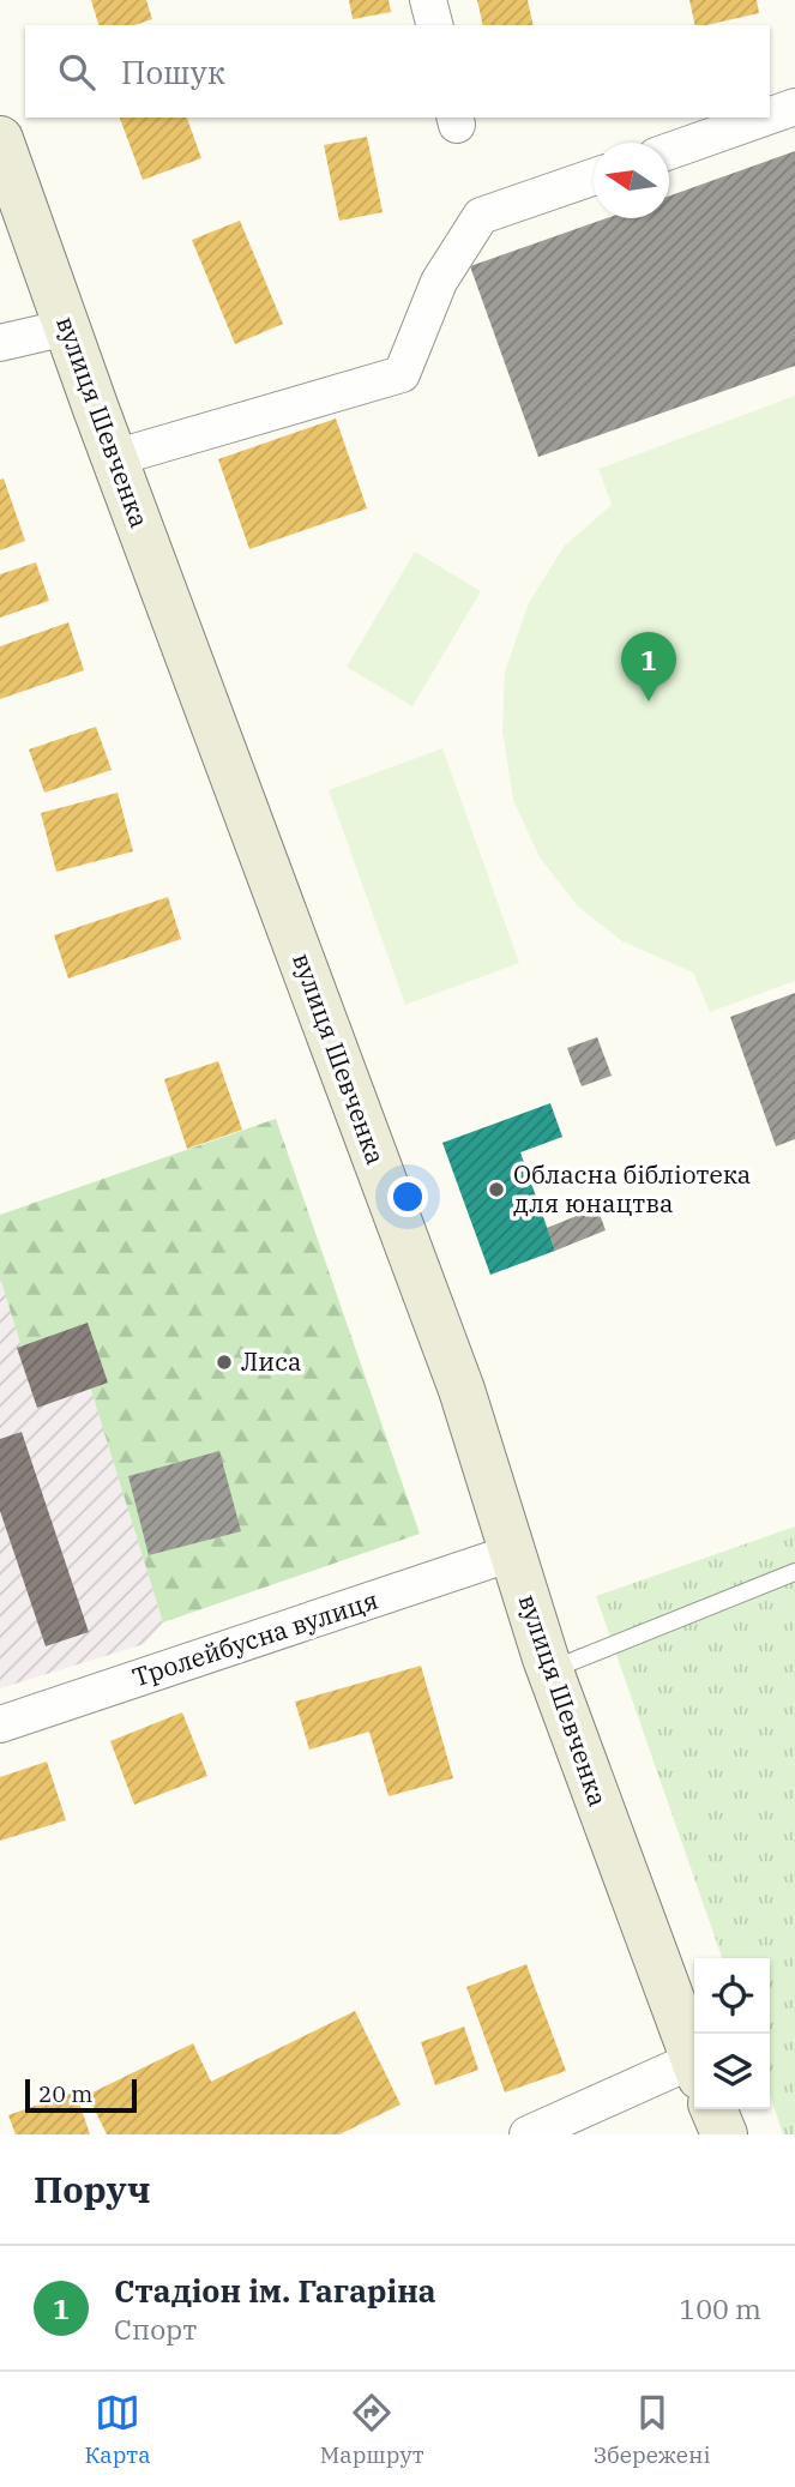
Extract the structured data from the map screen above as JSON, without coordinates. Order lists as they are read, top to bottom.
{
  "streets": {
    "main road": ["вулиця Шевченка"],
    "street": ["Тролейбусна вулиця"]
  },
  "crossings": [
    ["вулиця Шевченка", "Тролейбусна вулиця"]
  ],
  "places": ["Обласна бібліотека для юнацтва", "Лиса"],
  "scale_bar": "20 m",
  "north": "left",
  "page": {
    "search": "Пошук",
    "pins": "1",
    "scale": "20 m",
    "heading": "Поруч",
    "list": [
      {
        "mark": "1",
        "name": "Стадіон ім. Гагаріна",
        "note": "Спорт",
        "value": "100 m"
      }
    ],
    "nav": ["Карта", "Маршрут", "Збережені"]
  }
}
